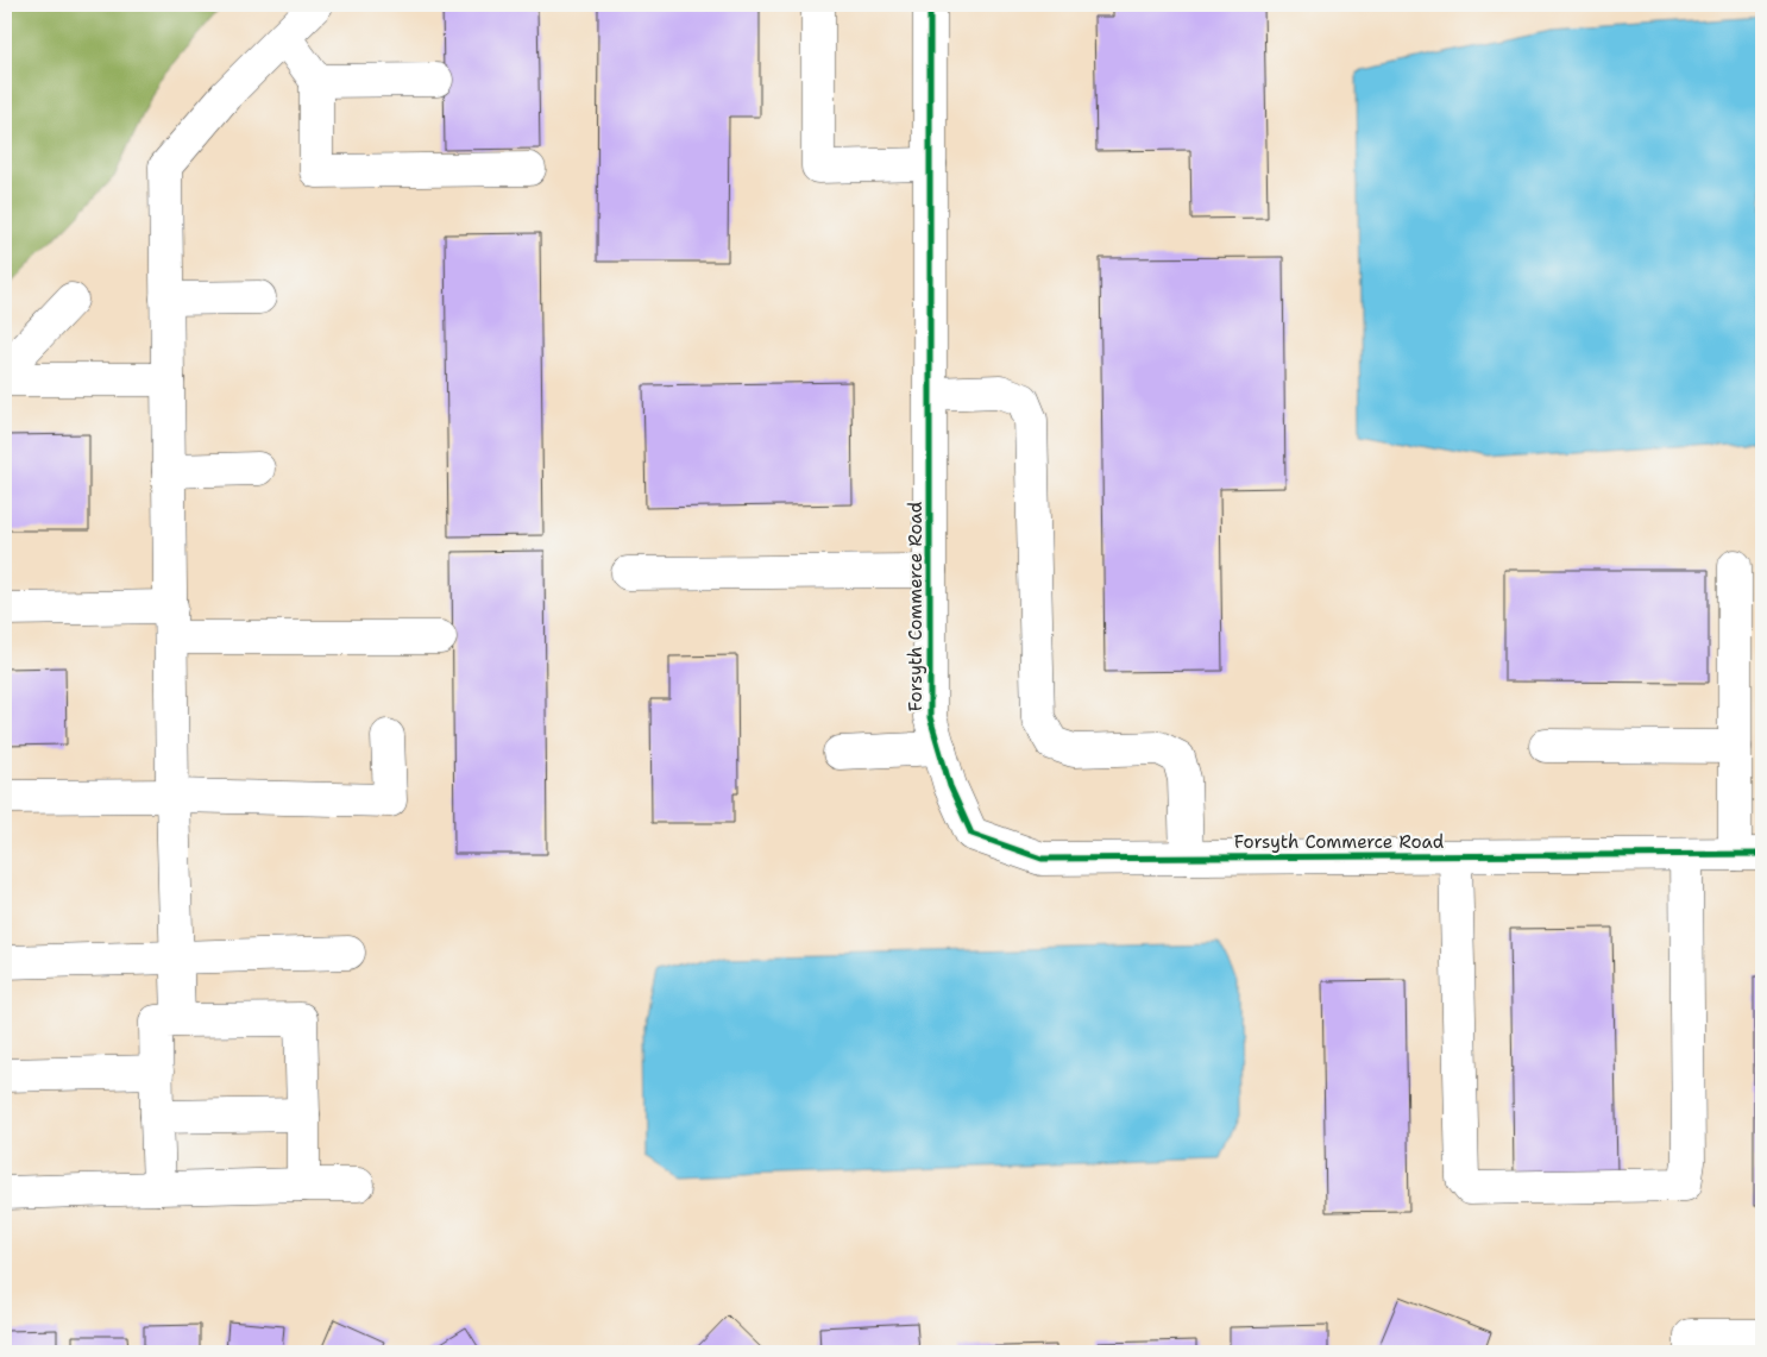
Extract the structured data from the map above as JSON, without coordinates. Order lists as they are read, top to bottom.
{
  "streets": {
    "street": ["Forsyth Commerce Road"]
  }
}
